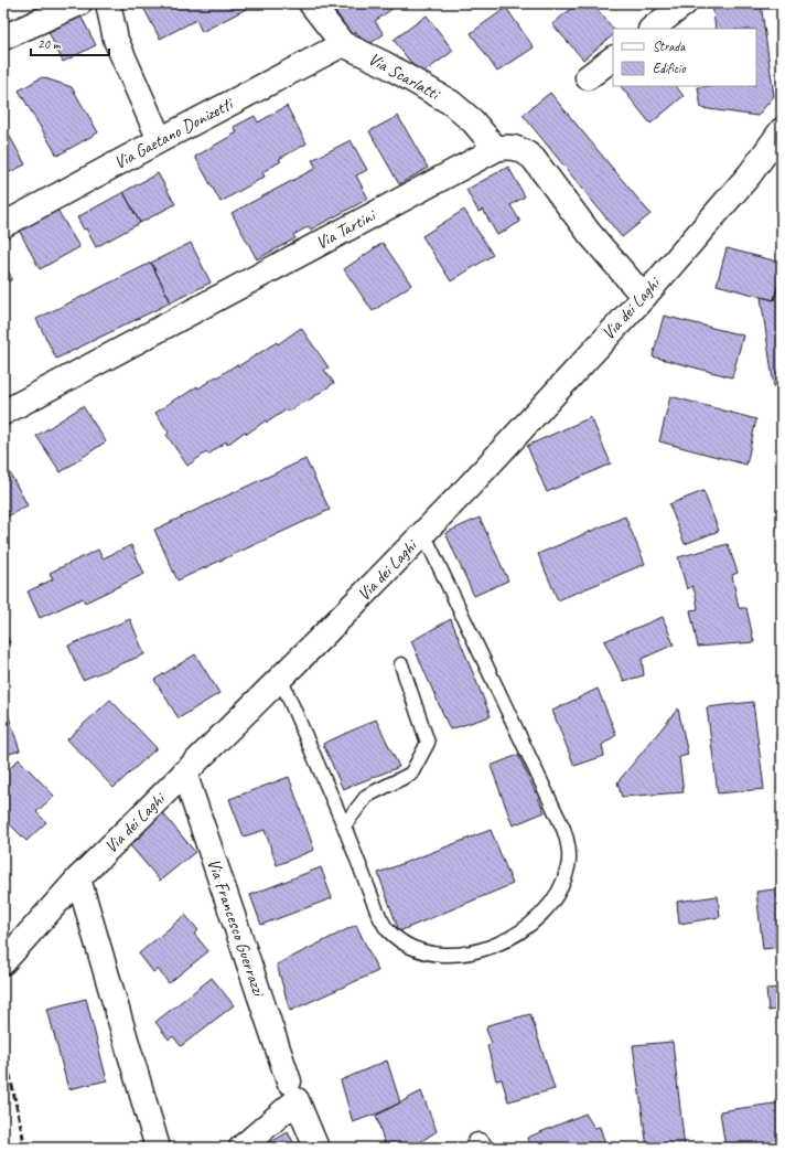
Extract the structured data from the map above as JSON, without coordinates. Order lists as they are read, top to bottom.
{
  "streets": {
    "street": [
      "Via Scarlatti",
      "Via Gaetano Donizetti",
      "Via Tartini",
      "Via dei Laghi",
      "Via Francesco Guerrazzi"
    ]
  },
  "crossings": [
    ["Via Scarlatti", "Via Gaetano Donizetti"],
    ["Via Scarlatti", "Via Tartini"],
    ["Via Tartini", "Via dei Laghi"],
    ["Via dei Laghi", "Via Francesco Guerrazzi"]
  ],
  "legend": ["Strada", "Edificio"],
  "scale_bar": "20 m"
}
